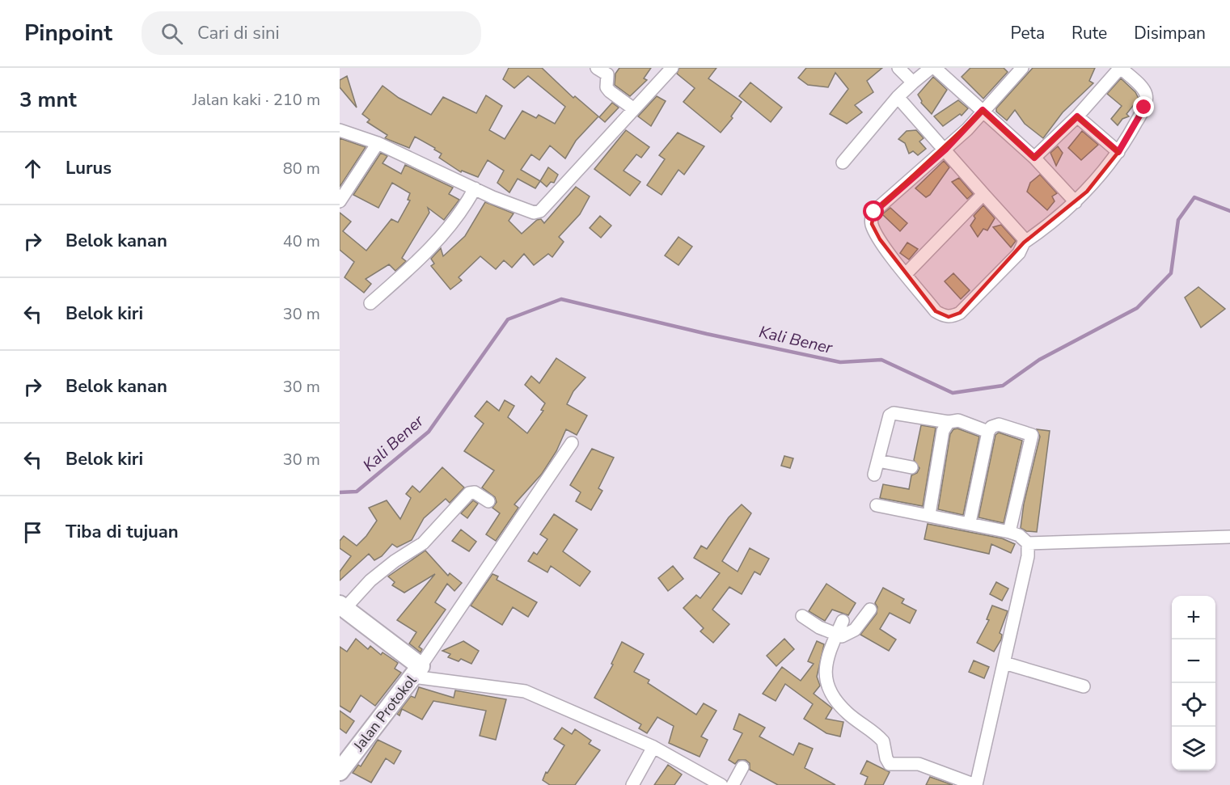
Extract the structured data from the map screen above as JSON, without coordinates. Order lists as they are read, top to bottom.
{
  "streets": {
    "street": ["Jalan Protokol"]
  },
  "water": ["Kali Bener"],
  "page": {
    "header": "Pinpoint",
    "search": "Cari di sini",
    "nav": ["Peta", "Rute", "Disimpan"],
    "heading": ["3 mnt", "Jalan kaki · 210 m"],
    "list": [
      ["Lurus", "80 m"],
      ["Belok kanan", "40 m"],
      ["Belok kiri", "30 m"],
      ["Belok kanan", "30 m"],
      ["Belok kiri", "30 m"],
      "Tiba di tujuan"
    ],
    "map_buttons": ["+", "−"]
  }
}
